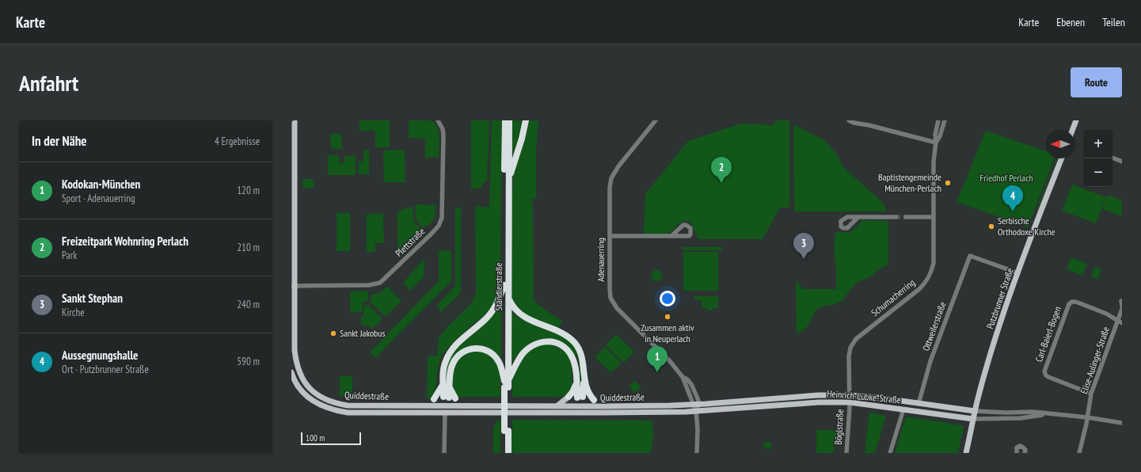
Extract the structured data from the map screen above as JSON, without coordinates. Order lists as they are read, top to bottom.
{
  "streets": {
    "highway": ["Ständlerstraße"],
    "main road": ["Putzbrunner Straße", "Quiddestraße", "Heinrich-Lübke-Straße"],
    "street": [
      "Plettstraße",
      "Adenauerring",
      "Schumacherring",
      "Ottweilerstraße",
      "Carl-Baierl-Bogen",
      "Elise-Aulinger-Straße",
      "Böglstraße"
    ]
  },
  "crossings": [
    ["Plettstraße", "Quiddestraße"],
    ["Adenauerring", "Quiddestraße"],
    ["Adenauerring", "Heinrich-Lübke-Straße"],
    ["Schumacherring", "Heinrich-Lübke-Straße"],
    ["Schumacherring", "Böglstraße"],
    ["Putzbrunner Straße", "Ottweilerstraße"],
    ["Putzbrunner Straße", "Heinrich-Lübke-Straße"],
    ["Ottweilerstraße", "Heinrich-Lübke-Straße"],
    ["Carl-Baierl-Bogen", "Elise-Aulinger-Straße"],
    ["Quiddestraße", "Heinrich-Lübke-Straße"],
    ["Heinrich-Lübke-Straße", "Böglstraße"]
  ],
  "parks": ["Friedhof Perlach"],
  "places": [
    "Baptistengemeinde München-Perlach",
    "Serbische Orthodoxe Kirche",
    "Zusammen aktiv in Neuperlach",
    "Sankt Jakobus"
  ],
  "scale_bar": "100 m",
  "north": "left",
  "page": {
    "header": "Karte",
    "nav": ["Karte", "Ebenen", "Teilen"],
    "buttons": "Route",
    "title": "Anfahrt",
    "heading": ["In der Nähe", "4 Ergebnisse"],
    "map_buttons": ["+", "−"],
    "pins": [
      "2",
      "4",
      "3",
      "1"
    ],
    "list": [
      {
        "mark": "1",
        "name": "Kodokan-München",
        "note": "Sport · Adenauerring",
        "value": "120 m"
      },
      {
        "mark": "2",
        "name": "Freizeitpark Wohnring Perlach",
        "note": "Park",
        "value": "210 m"
      },
      {
        "mark": "3",
        "name": "Sankt Stephan",
        "note": "Kirche",
        "value": "240 m"
      },
      {
        "mark": "4",
        "name": "Aussegnungshalle",
        "note": "Ort · Putzbrunner Straße",
        "value": "590 m"
      }
    ],
    "scale": "100 m"
  }
}
